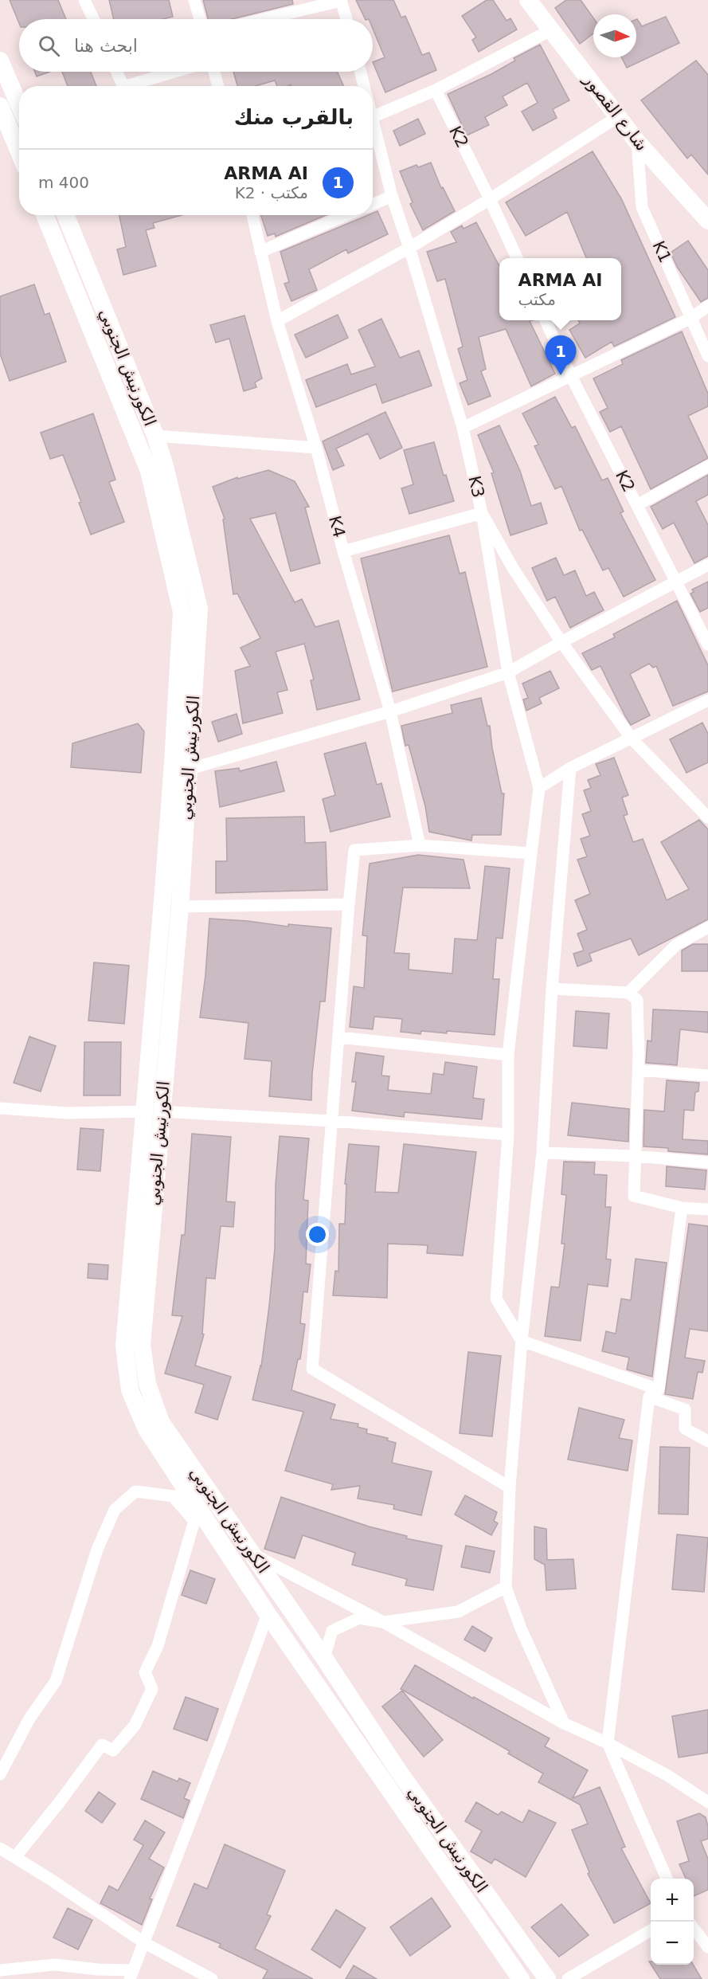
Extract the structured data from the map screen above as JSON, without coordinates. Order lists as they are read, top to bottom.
{
  "streets": {
    "main road": ["شارع القصور", "الكورنيش الجنوبي"],
    "street": [
      "K2",
      "K1",
      "K3",
      "K4"
    ]
  },
  "crossings": [
    ["شارع القصور", "K1"]
  ],
  "north": "right",
  "page": {
    "search": "ابحث هنا",
    "heading": "بالقرب منك",
    "list": [
      {
        "mark": "1",
        "name": "ARMA AI",
        "note": "مكتب · K2",
        "value": "400 m"
      }
    ],
    "popup": ["ARMA AI", "مكتب"],
    "pins": "1",
    "map_buttons": ["+", "−"]
  }
}
